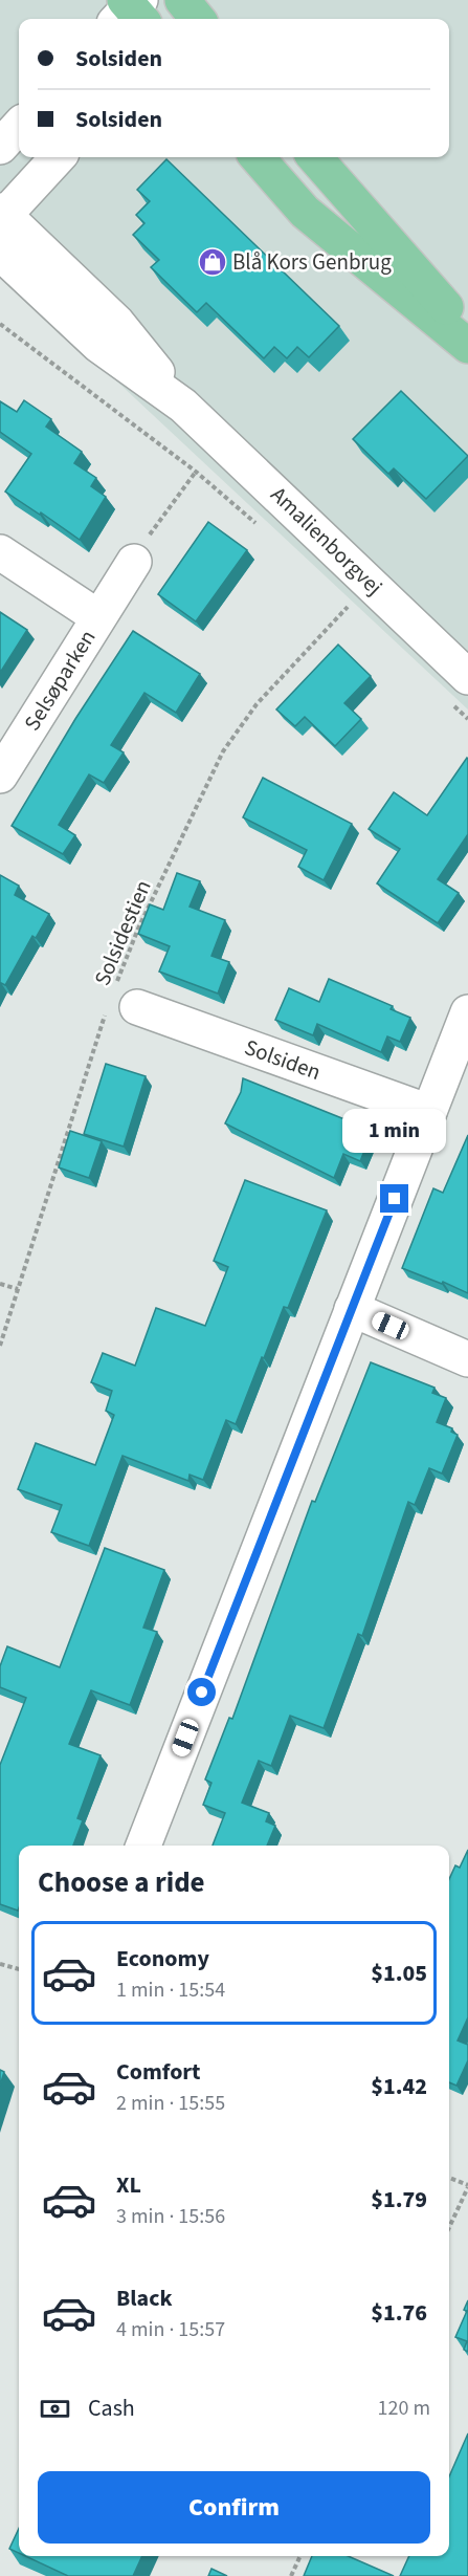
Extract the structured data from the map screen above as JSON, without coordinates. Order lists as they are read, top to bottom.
{
  "streets": {
    "street": ["Amalienborgvej", "Selsøparken", "Solsiden"],
    "path": ["Solsidestien"]
  },
  "crossings": [
    ["Amalienborgvej", "Solsidestien"],
    ["Solsidestien", "Solsiden"]
  ],
  "places": {
    "shop": ["Blå Kors Genbrug"]
  },
  "page": {
    "banner": ["Solsiden", "Solsiden"],
    "bubble": "1 min",
    "heading": "Choose a ride",
    "list": [
      {
        "name": "Economy",
        "note": "1 min · 15:54",
        "value": "$1.05"
      },
      {
        "name": "Comfort",
        "note": "2 min · 15:55",
        "value": "$1.42"
      },
      {
        "name": "XL",
        "note": "3 min · 15:56",
        "value": "$1.79"
      },
      {
        "name": "Black",
        "note": "4 min · 15:57",
        "value": "$1.76"
      }
    ],
    "pay": ["Cash", "120 m"],
    "buttons": "Confirm"
  }
}
